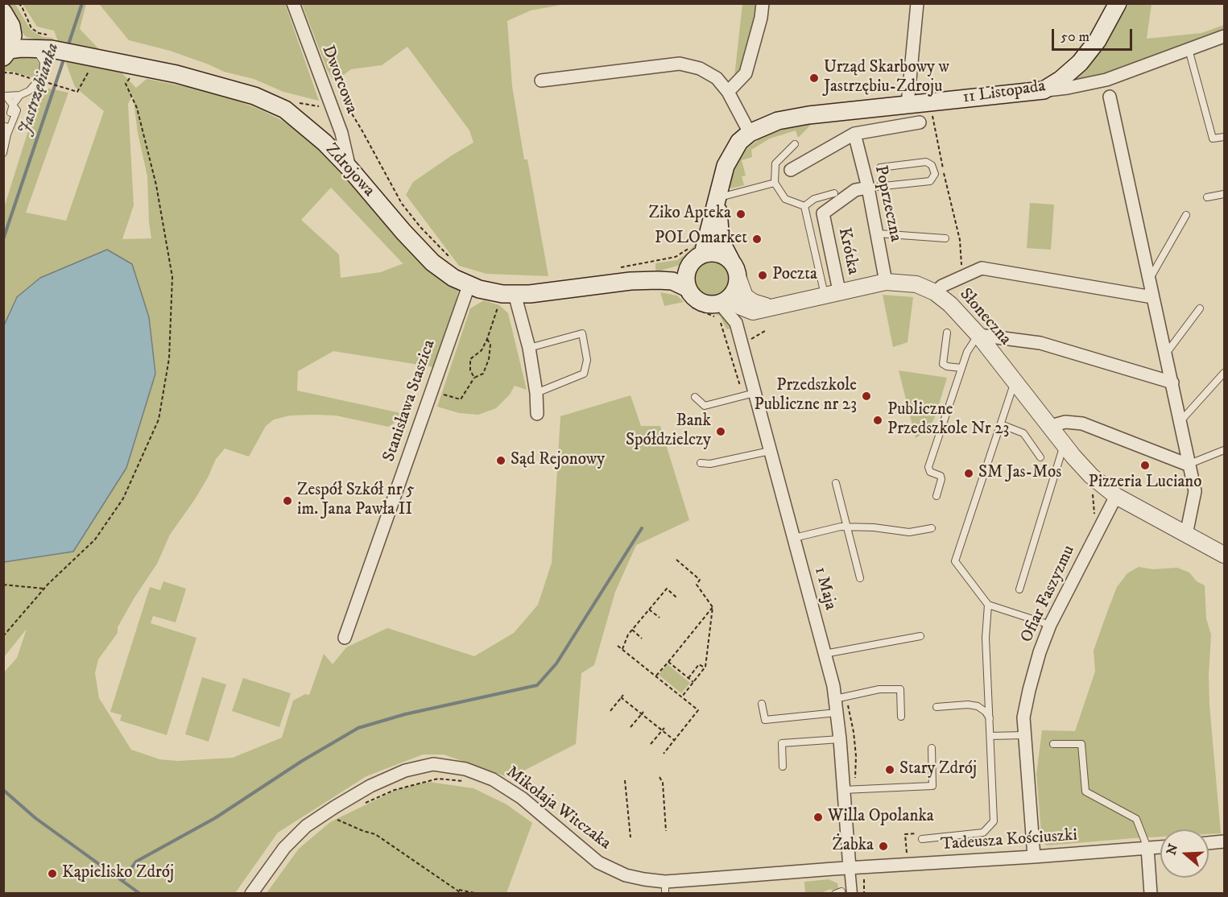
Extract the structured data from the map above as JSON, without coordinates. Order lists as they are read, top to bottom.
{
  "streets": {
    "main road": ["11 Listopada", "Zdrojowa"],
    "street": [
      "Dworcowa",
      "Poprzeczna",
      "Krótka",
      "Słoneczna",
      "Stanisława Staszica",
      "1 Maja",
      "Ofiar Faszyzmu",
      "Mikołaja Witczaka",
      "Tadeusza Kościuszki"
    ]
  },
  "crossings": [
    ["Dworcowa", "Zdrojowa"],
    ["11 Listopada", "Zdrojowa"],
    ["11 Listopada", "Słoneczna"],
    ["11 Listopada", "1 Maja"],
    ["Zdrojowa", "Słoneczna"],
    ["Zdrojowa", "Stanisława Staszica"],
    ["Zdrojowa", "1 Maja"],
    ["Poprzeczna", "Krótka"],
    ["Poprzeczna", "Słoneczna"],
    ["Krótka", "Słoneczna"],
    ["Słoneczna", "1 Maja"],
    ["Słoneczna", "Ofiar Faszyzmu"],
    ["1 Maja", "Tadeusza Kościuszki"],
    ["Ofiar Faszyzmu", "Tadeusza Kościuszki"],
    ["Mikołaja Witczaka", "Tadeusza Kościuszki"]
  ],
  "water": ["Jastrzębianka"],
  "places": [
    "Urząd Skarbowy w Jastrzębiu-Zdroju",
    "Ziko Apteka",
    "POLOmarket",
    "Poczta",
    "Przedszkole Publiczne nr 23",
    "Publiczne Przedszkole Nr 23",
    "Bank Spółdzielczy",
    "Sąd Rejonowy",
    "Pizzeria Luciano",
    "SM Jas-Mos",
    "Zespół Szkół nr 5 im. Jana Pawła II",
    "Stary Zdrój",
    "Willa Opolanka",
    "Żabka",
    "Kąpielisko Zdrój"
  ],
  "scale_bar": "50 m",
  "north": "left"
}
